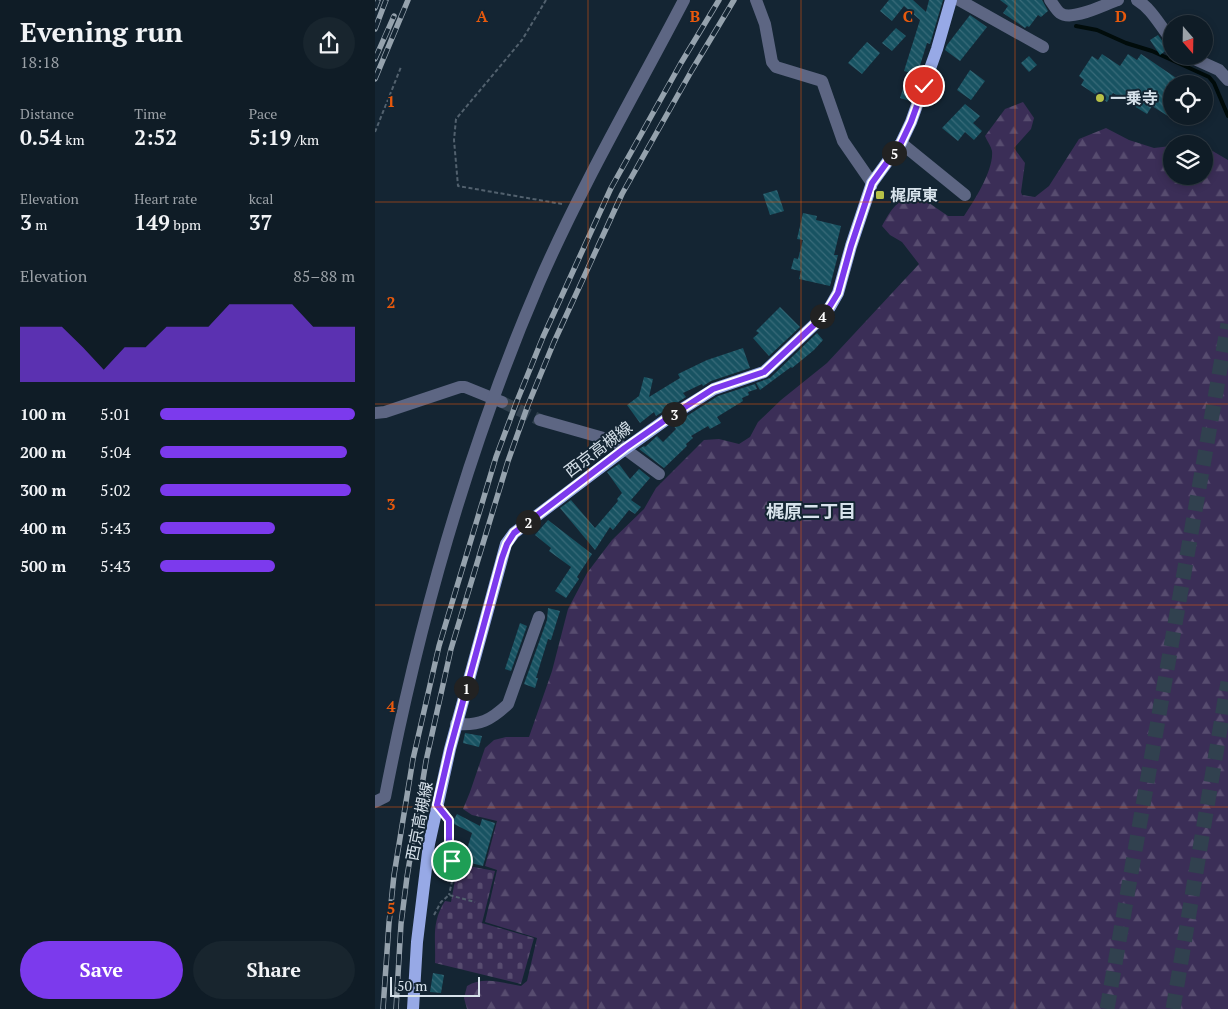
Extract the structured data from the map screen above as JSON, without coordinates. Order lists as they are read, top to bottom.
{
  "streets": {
    "main road": ["西京高槻線"]
  },
  "districts": ["梶原二丁目"],
  "places": {
    "other": ["一乗寺"],
    "transit": ["梶原東"]
  },
  "scale_bar": "50 m",
  "north": "bottom",
  "page": {
    "heading": ["Evening run", "18:18"],
    "stats": [
      ["Distance", "0.54 km"],
      ["Time", "2:52"],
      ["Pace", "5:19 /km"],
      ["Elevation", "3 m"],
      ["Heart rate", "149 bpm"],
      ["kcal", "37"]
    ],
    "pins": [
      "5",
      "4",
      "3",
      "2",
      "1"
    ],
    "chart": ["Elevation", "85–88 m"],
    "list": [
      {
        "name": "100 m",
        "note": "5:01"
      },
      {
        "name": "200 m",
        "note": "5:04"
      },
      {
        "name": "300 m",
        "note": "5:02"
      },
      {
        "name": "400 m",
        "note": "5:43"
      },
      {
        "name": "500 m",
        "note": "5:43"
      }
    ],
    "buttons": ["Save", "Share"],
    "scale": "50 m"
  },
  "grid": {
    "columns": [
      "A",
      "B",
      "C",
      "D"
    ],
    "rows": [
      "1",
      "2",
      "3",
      "4",
      "5"
    ]
  }
}
